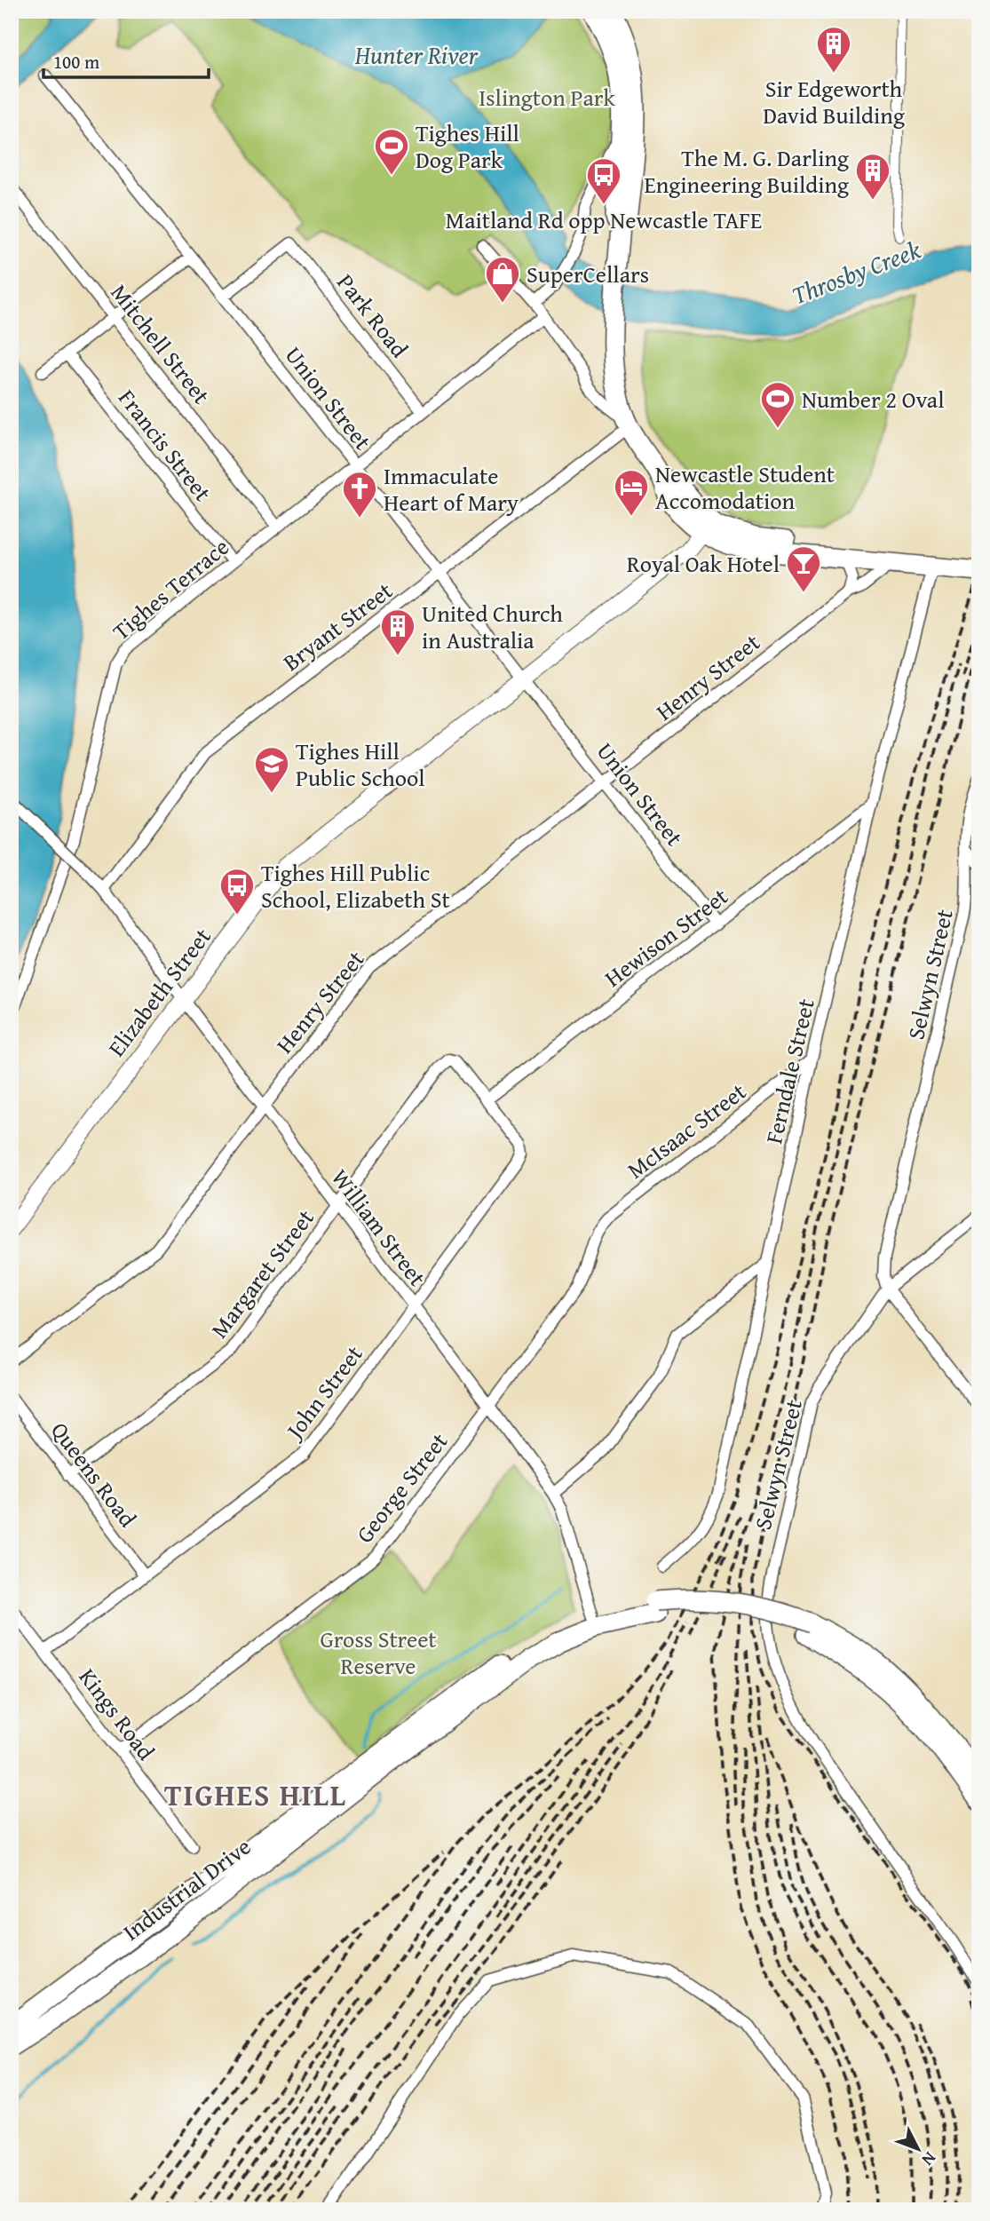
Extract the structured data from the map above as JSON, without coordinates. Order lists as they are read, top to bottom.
{
  "streets": {
    "main road": ["Elizabeth Street", "Industrial Drive"],
    "street": [
      "Park Road",
      "Mitchell Street",
      "Union Street",
      "Francis Street",
      "Tighes Terrace",
      "Bryant Street",
      "Henry Street",
      "Hewison Street",
      "Selwyn Street",
      "Ferndale Street",
      "McIsaac Street",
      "William Street",
      "Margaret Street",
      "John Street",
      "Queens Road",
      "George Street",
      "Kings Road"
    ]
  },
  "crossings": [
    ["Park Road", "Union Street"],
    ["Park Road", "Tighes Terrace"],
    ["Mitchell Street", "Tighes Terrace"],
    ["Union Street", "Tighes Terrace"],
    ["Union Street", "Bryant Street"],
    ["Union Street", "Henry Street"],
    ["Union Street", "Hewison Street"],
    ["Union Street", "Elizabeth Street"],
    ["Francis Street", "Tighes Terrace"],
    ["Bryant Street", "William Street"],
    ["Henry Street", "William Street"],
    ["Hewison Street", "Ferndale Street"],
    ["Hewison Street", "Margaret Street"],
    ["Hewison Street", "John Street"],
    ["Elizabeth Street", "William Street"],
    ["Ferndale Street", "McIsaac Street"],
    ["McIsaac Street", "George Street"],
    ["William Street", "Margaret Street"],
    ["William Street", "John Street"],
    ["William Street", "George Street"],
    ["William Street", "Industrial Drive"],
    ["Margaret Street", "John Street"],
    ["Margaret Street", "Queens Road"],
    ["John Street", "Queens Road"],
    ["John Street", "Kings Road"],
    ["George Street", "Kings Road"]
  ],
  "districts": ["TIGHES HILL"],
  "water": ["Hunter River", "Throsby Creek"],
  "parks": ["Islington Park", "Gross Street Reserve"],
  "places": {
    "building": ["Sir Edgeworth David Building", "The M. G. Darling Engineering Building", "United Church in Australia"],
    "sports": ["Tighes Hill Dog Park", "Number 2 Oval"],
    "bus stop": ["Maitland Rd opp Newcastle TAFE", "Tighes Hill Public School, Elizabeth St"],
    "shop": ["SuperCellars"],
    "hotel": ["Newcastle Student Accomodation"],
    "church": ["Immaculate Heart of Mary"],
    "bar": ["Royal Oak Hotel"],
    "school or university": ["Tighes Hill Public School"]
  },
  "scale_bar": "100 m",
  "north": "bottom right"
}
